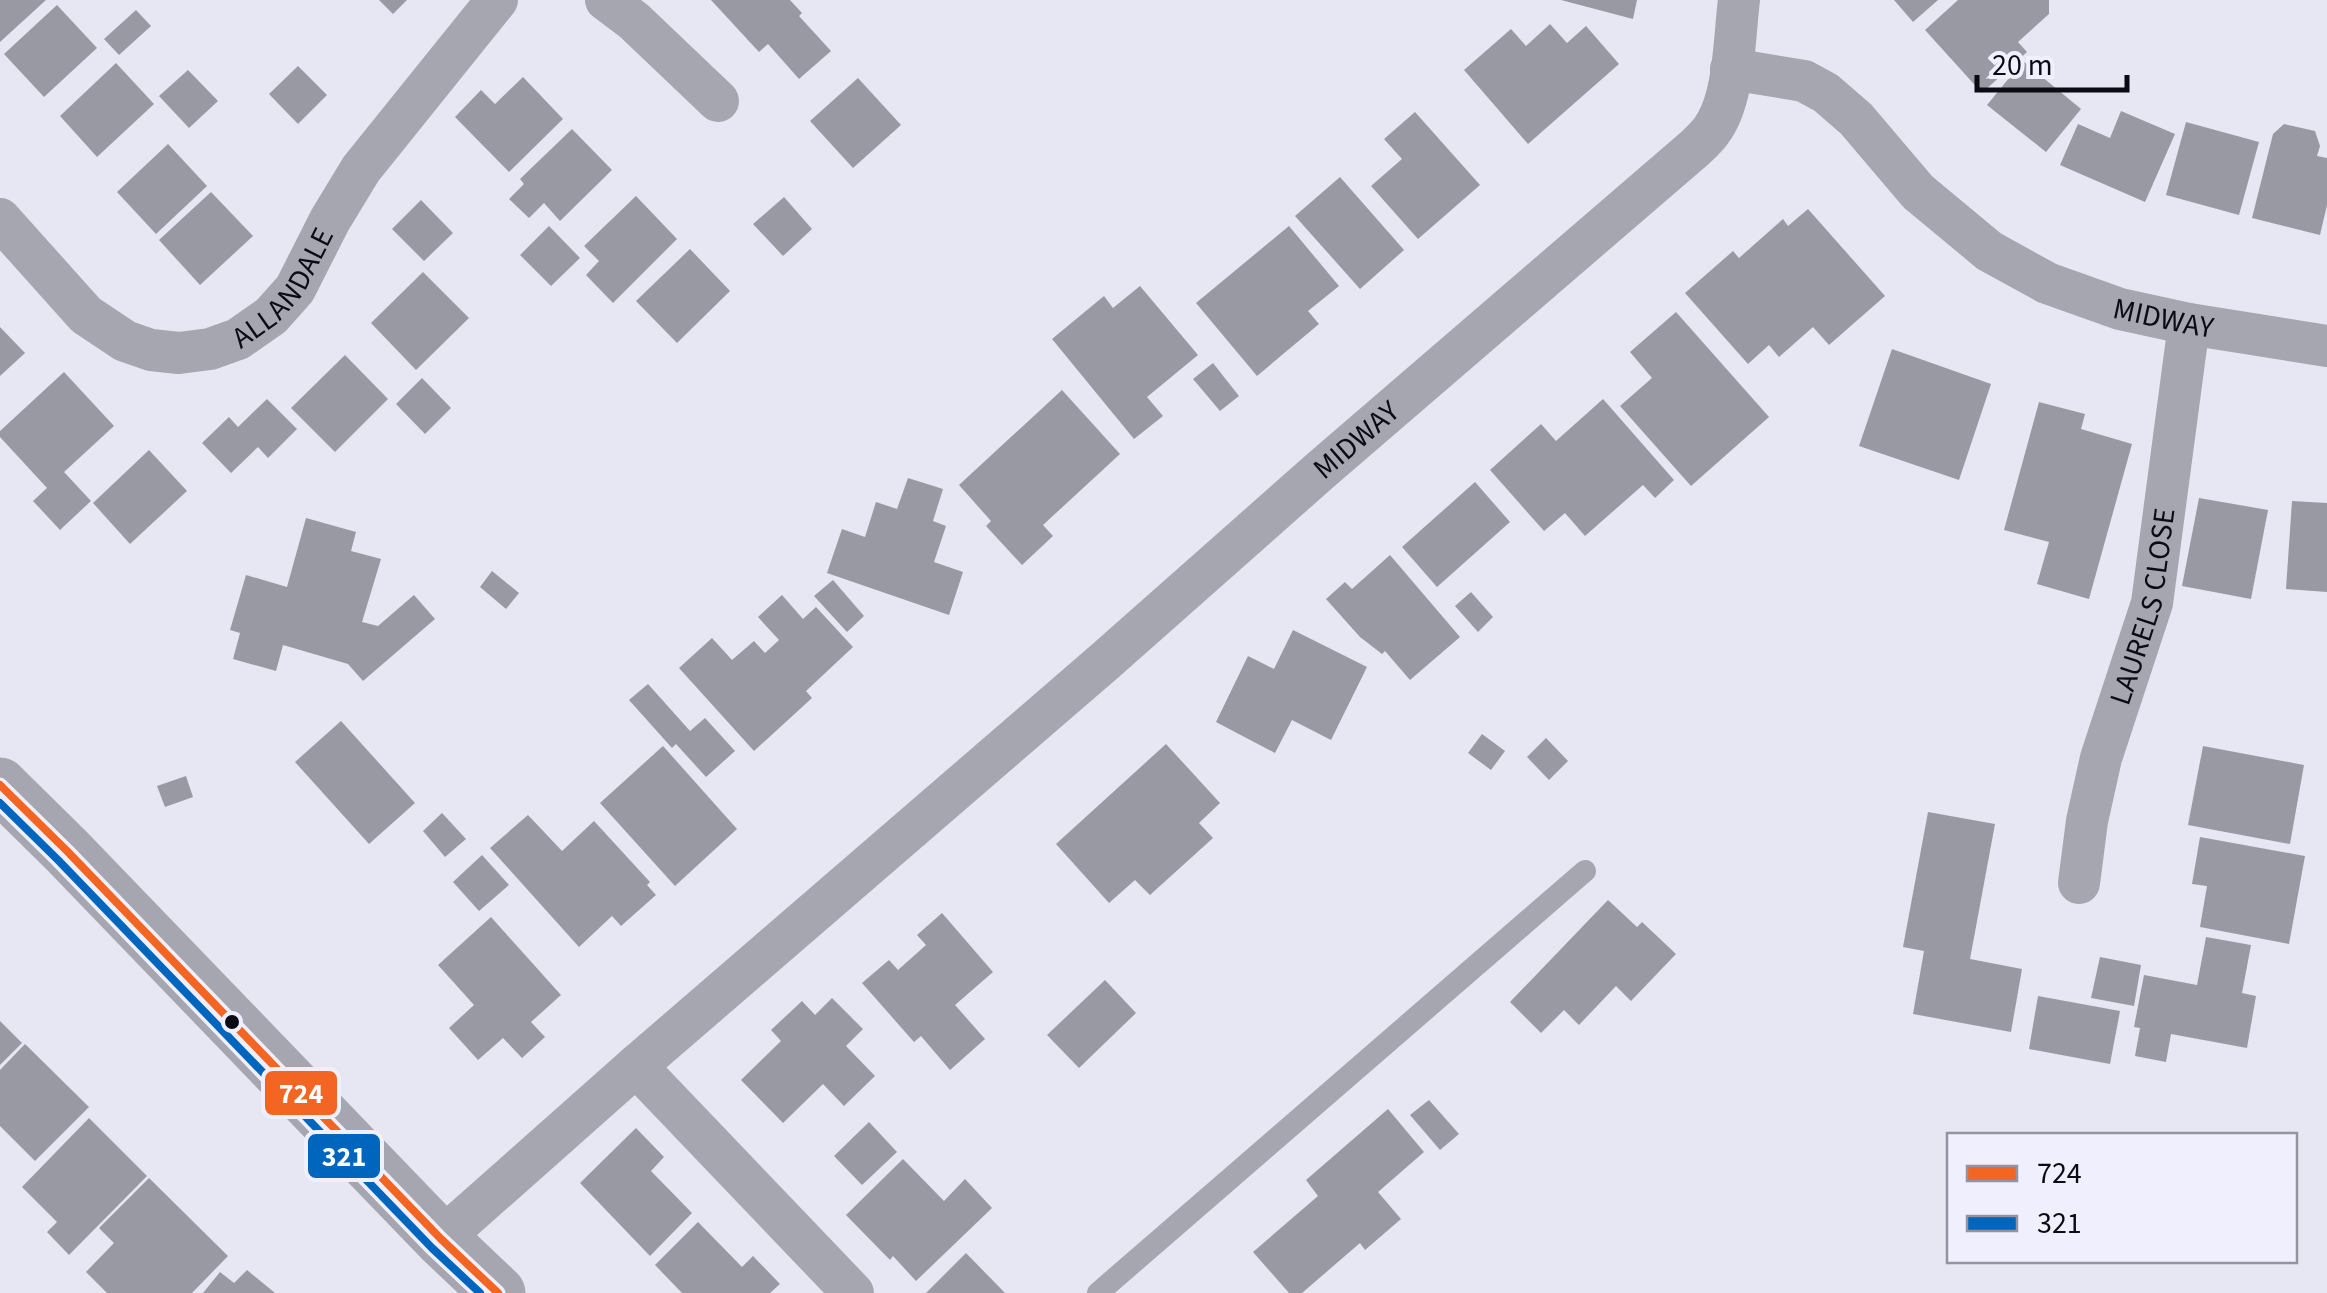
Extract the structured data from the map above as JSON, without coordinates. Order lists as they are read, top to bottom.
{
  "streets": {
    "street": ["ALLANDALE", "MIDWAY", "LAURELS CLOSE"]
  },
  "crossings": [
    ["MIDWAY", "LAURELS CLOSE"]
  ],
  "lines": ["transit line 724", "transit line 321"],
  "legend": ["724", "321"],
  "scale_bar": "20 m"
}
